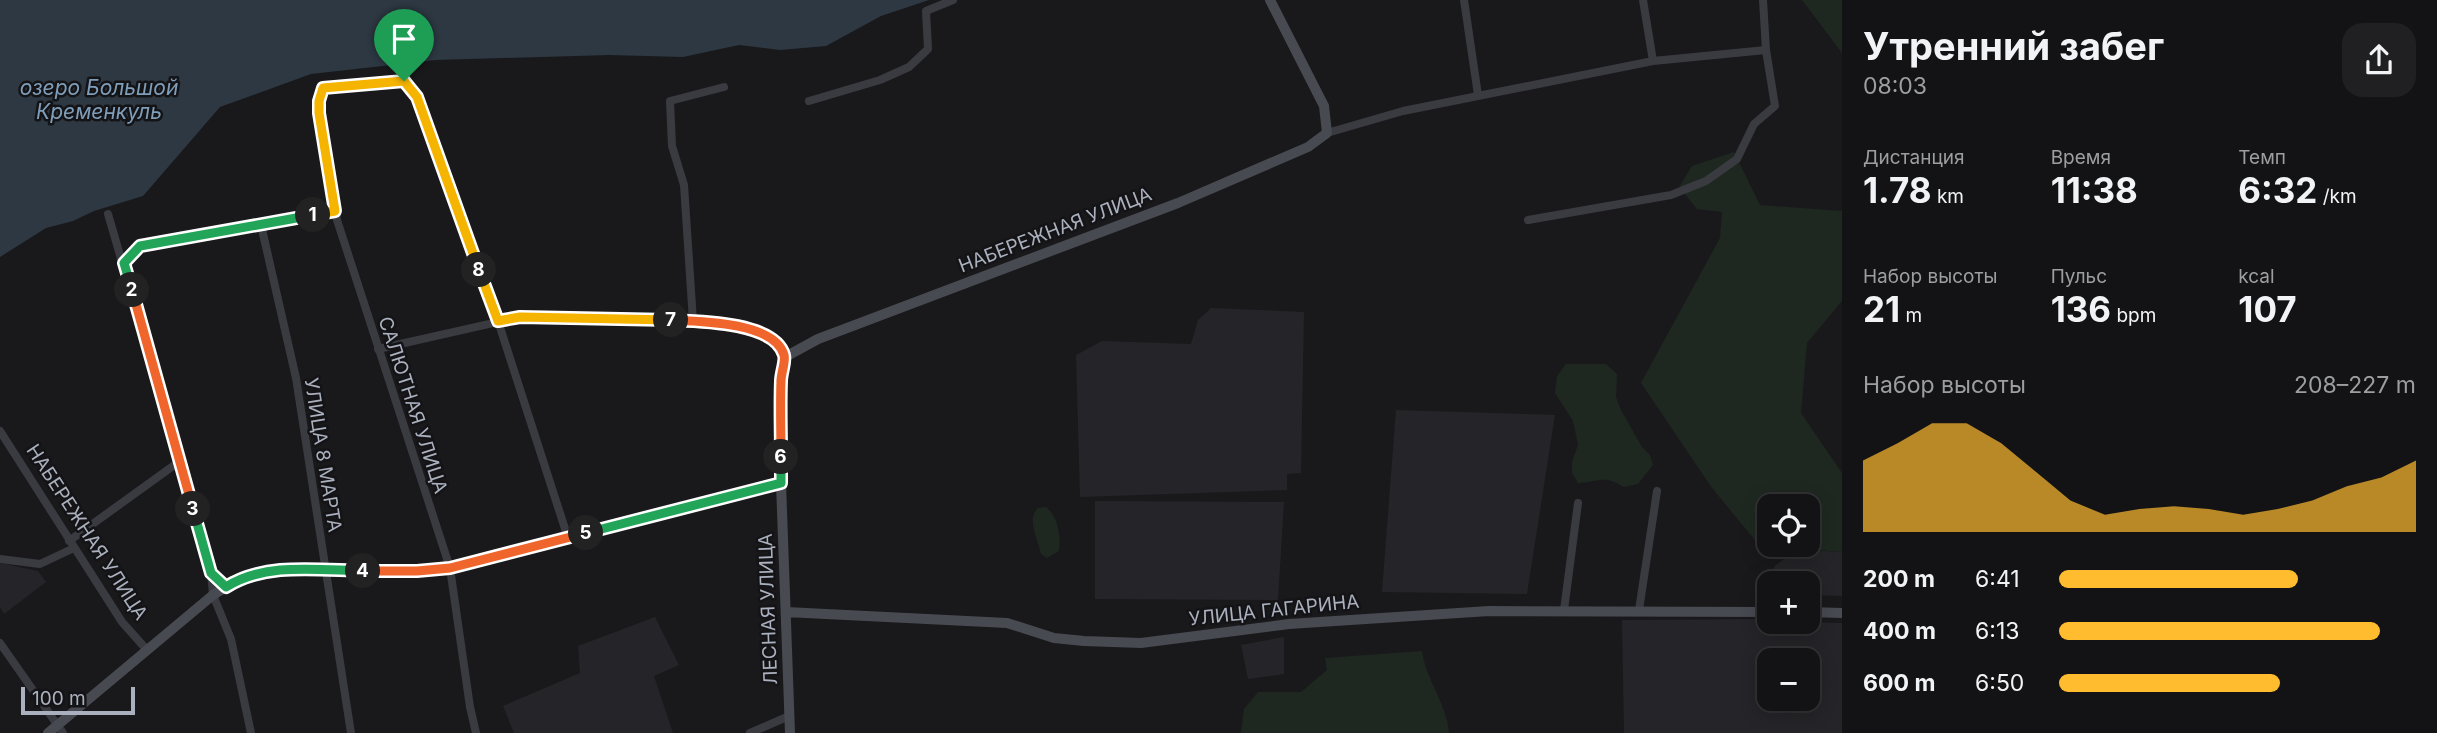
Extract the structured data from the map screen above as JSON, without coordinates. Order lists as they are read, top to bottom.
{
  "streets": {
    "street": [
      "НАБЕРЕЖНАЯ УЛИЦА",
      "САЛЮТНАЯ УЛИЦА",
      "УЛИЦА 8 МАРТА",
      "ЛЕСНАЯ УЛИЦА",
      "УЛИЦА ГАГАРИНА"
    ]
  },
  "crossings": [
    ["ЛЕСНАЯ УЛИЦА", "УЛИЦА ГАГАРИНА"]
  ],
  "water": ["озеро Большой Кременкуль"],
  "scale_bar": "100 m",
  "page": {
    "heading": ["Утренний забег", "08:03"],
    "stats": [
      ["Дистанция", "1.78 km"],
      ["Время", "11:38"],
      ["Темп", "6:32 /km"],
      ["Набор высоты", "21 m"],
      ["Пульс", "136 bpm"],
      ["kcal", "107"]
    ],
    "pins": [
      "1",
      "8",
      "2",
      "7",
      "6",
      "3",
      "5",
      "4"
    ],
    "chart": ["Набор высоты", "208–227 m"],
    "map_buttons": ["+", "−"],
    "list": [
      {
        "name": "200 m",
        "note": "6:41"
      },
      {
        "name": "400 m",
        "note": "6:13"
      },
      {
        "name": "600 m",
        "note": "6:50"
      }
    ],
    "scale": "100 m"
  }
}
